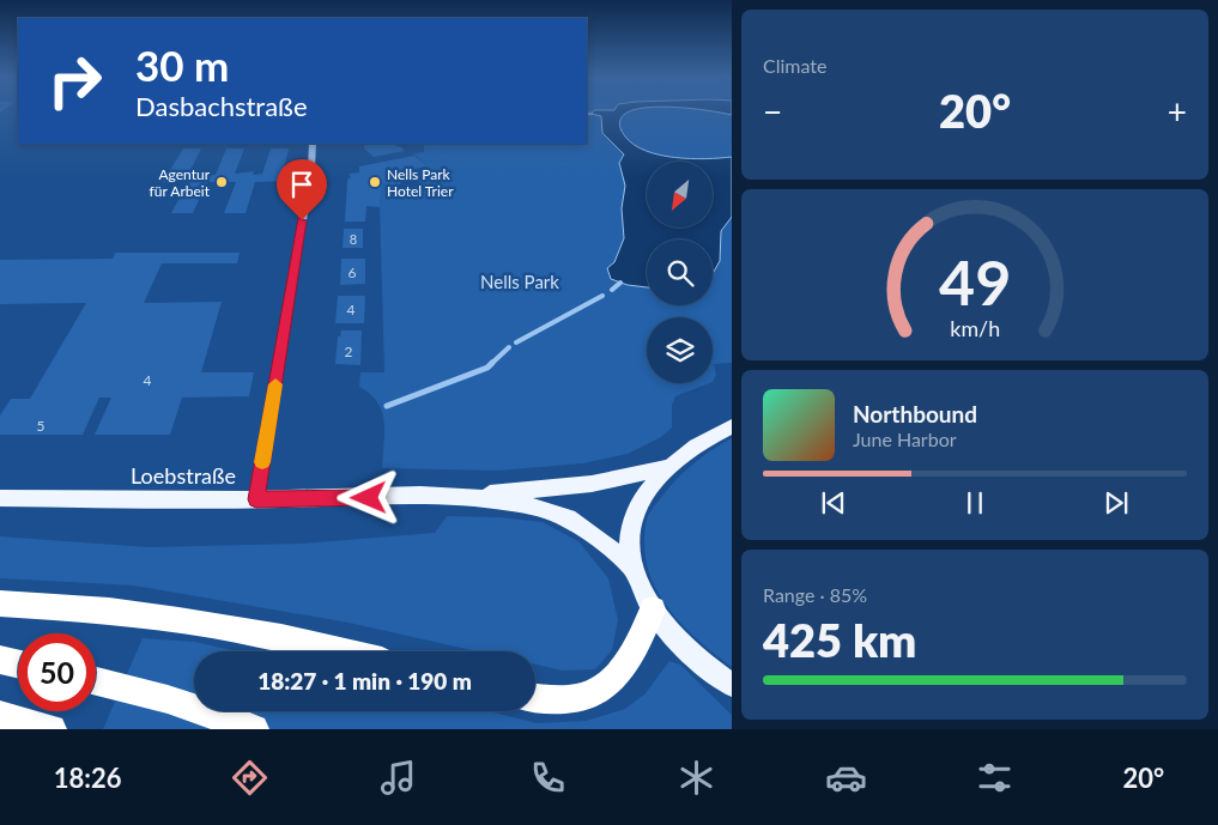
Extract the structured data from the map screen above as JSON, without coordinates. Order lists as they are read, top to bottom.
{
  "streets": {
    "main road": ["Loebstraße"]
  },
  "parks": ["Nells Park"],
  "places": ["Agentur für Arbeit", "Nells Park Hotel Trier"],
  "house_numbers": [
    "8",
    "6",
    "4",
    "2",
    "4",
    "5"
  ],
  "north": "bottom left",
  "page": {
    "tile": [
      "Climate",
      ["Range · 85%", "425 km"]
    ],
    "turn": ["30 m", "Dasbachstraße"],
    "heat": ["−", "20°", "+"],
    "song": ["Northbound", "June Harbor"],
    "limit": "50",
    "trip": "18:27 · 1 min · 190 m",
    "tabs": ["18:26", "20°"],
    "gauge": ["49", "km/h"]
  }
}
